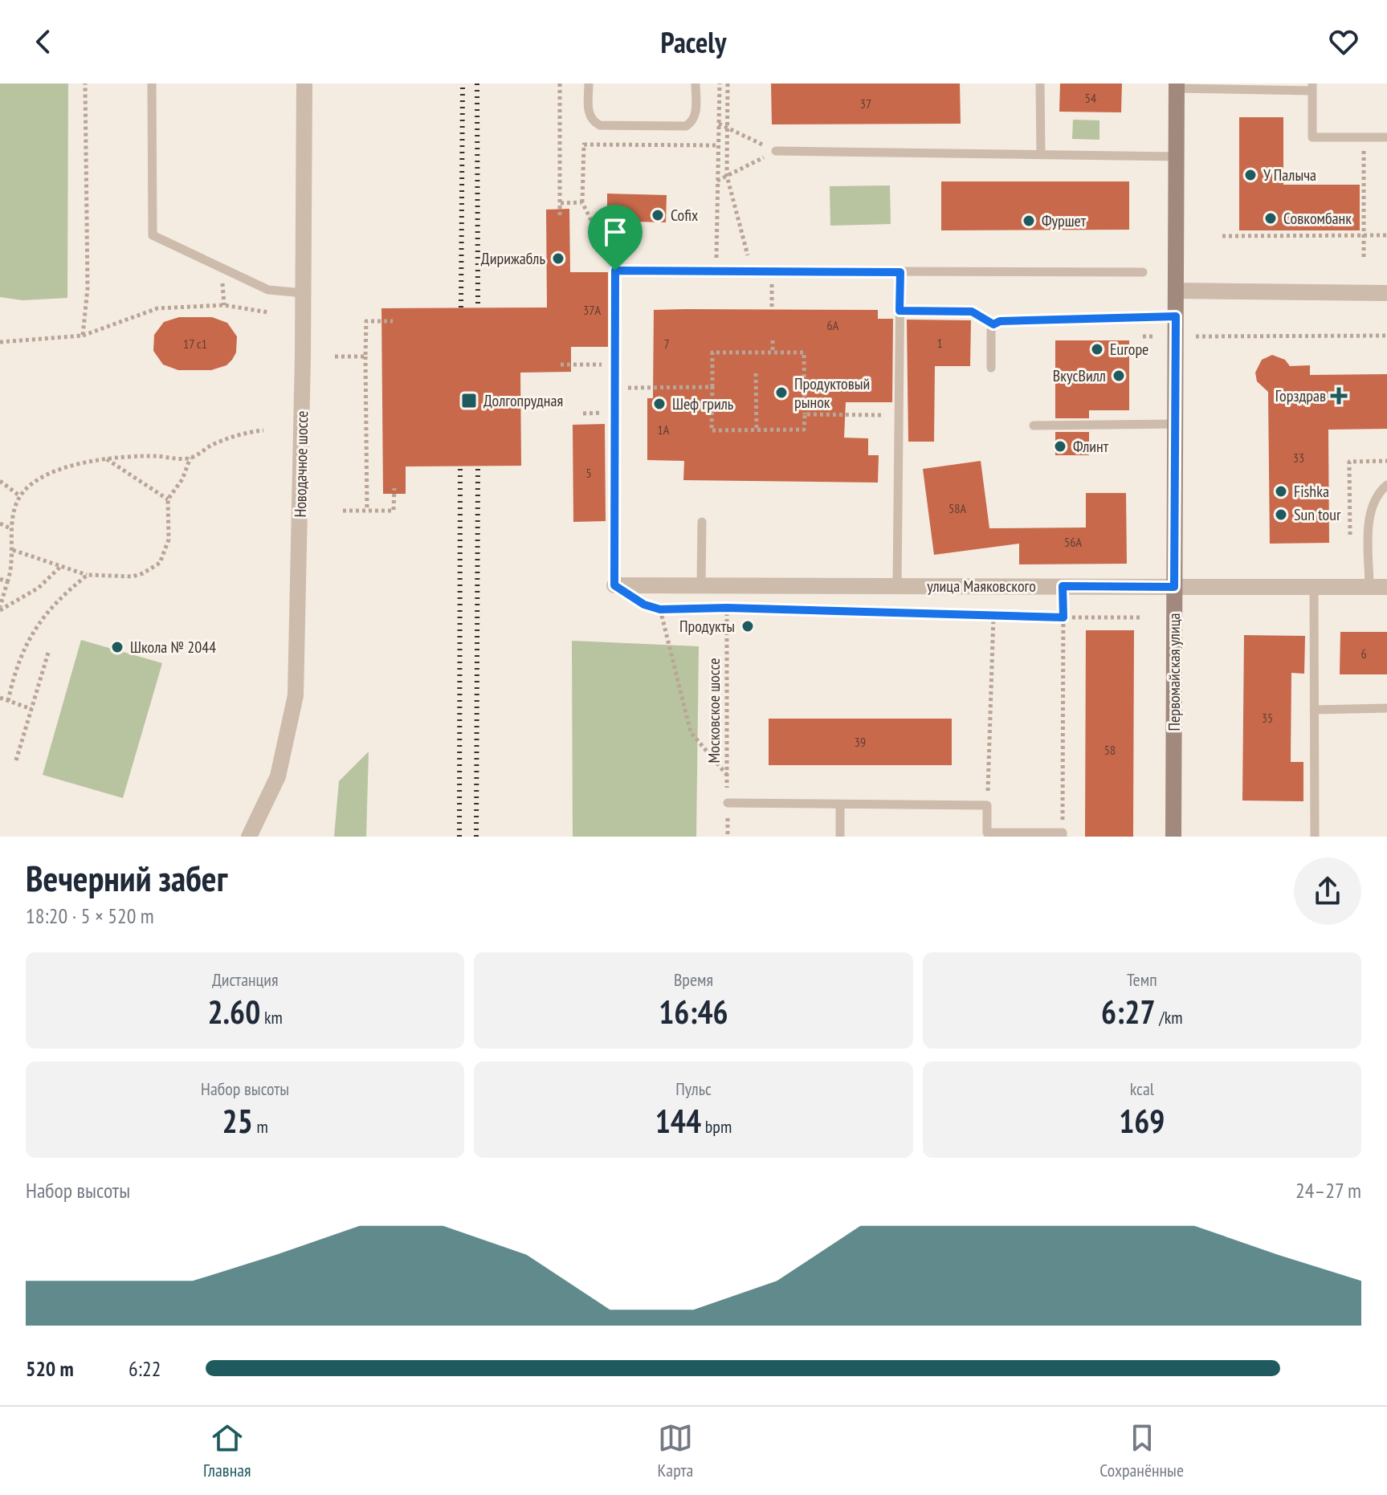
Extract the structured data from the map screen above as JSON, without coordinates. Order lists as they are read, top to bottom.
{
  "streets": {
    "main road": ["Первомайская улица"],
    "street": ["Новодачное шоссе", "улица Маяковского"],
    "path": ["Московское шоссе"]
  },
  "crossings": [
    ["улица Маяковского", "Первомайская улица"],
    ["улица Маяковского", "Московское шоссе"]
  ],
  "places": {
    "other": [
      "У Палыча",
      "Cofix",
      "Совкомбанк",
      "Фуршет",
      "Дирижабль",
      "Europe",
      "ВкусВилл",
      "Продуктовый рынок",
      "Шеф гриль",
      "Флинт",
      "Fishka",
      "Sun tour",
      "Продукты",
      "Школа № 2044"
    ],
    "health": ["Горздрав"],
    "transit": ["Долгопрудная"]
  },
  "house_numbers": [
    "54",
    "37",
    "37А",
    "6А",
    "1",
    "17 с1",
    "7",
    "1А",
    "33",
    "5",
    "58А",
    "56А",
    "6",
    "35",
    "39",
    "58"
  ],
  "page": {
    "header": "Pacely",
    "heading": ["Вечерний забег", "18:20 · 5 × 520 m"],
    "stats": [
      ["Дистанция", "2.60 km"],
      ["Время", "16:46"],
      ["Темп", "6:27 /km"],
      ["Набор высоты", "25 m"],
      ["Пульс", "144 bpm"],
      ["kcal", "169"]
    ],
    "chart": ["Набор высоты", "24–27 m"],
    "list": [
      {
        "name": "520 m",
        "note": "6:22"
      }
    ],
    "tabs": ["Главная", "Карта", "Сохранённые"]
  }
}
